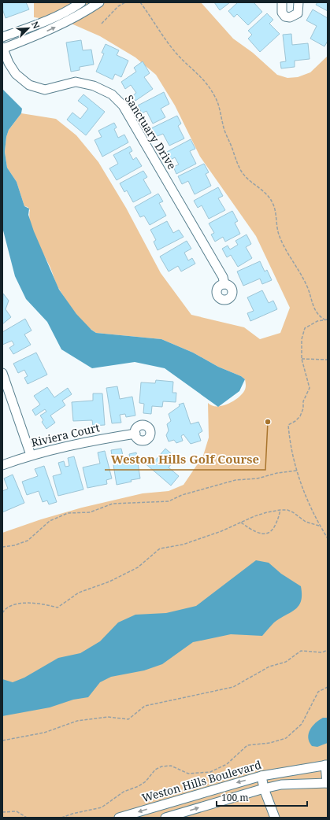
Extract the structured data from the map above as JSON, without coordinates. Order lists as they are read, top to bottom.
{
  "streets": {
    "street": ["Sanctuary Drive", "Riviera Court", "Weston Hills Boulevard"]
  },
  "places": ["Weston Hills Golf Course"],
  "scale_bar": "100 m",
  "north": "top right"
}
